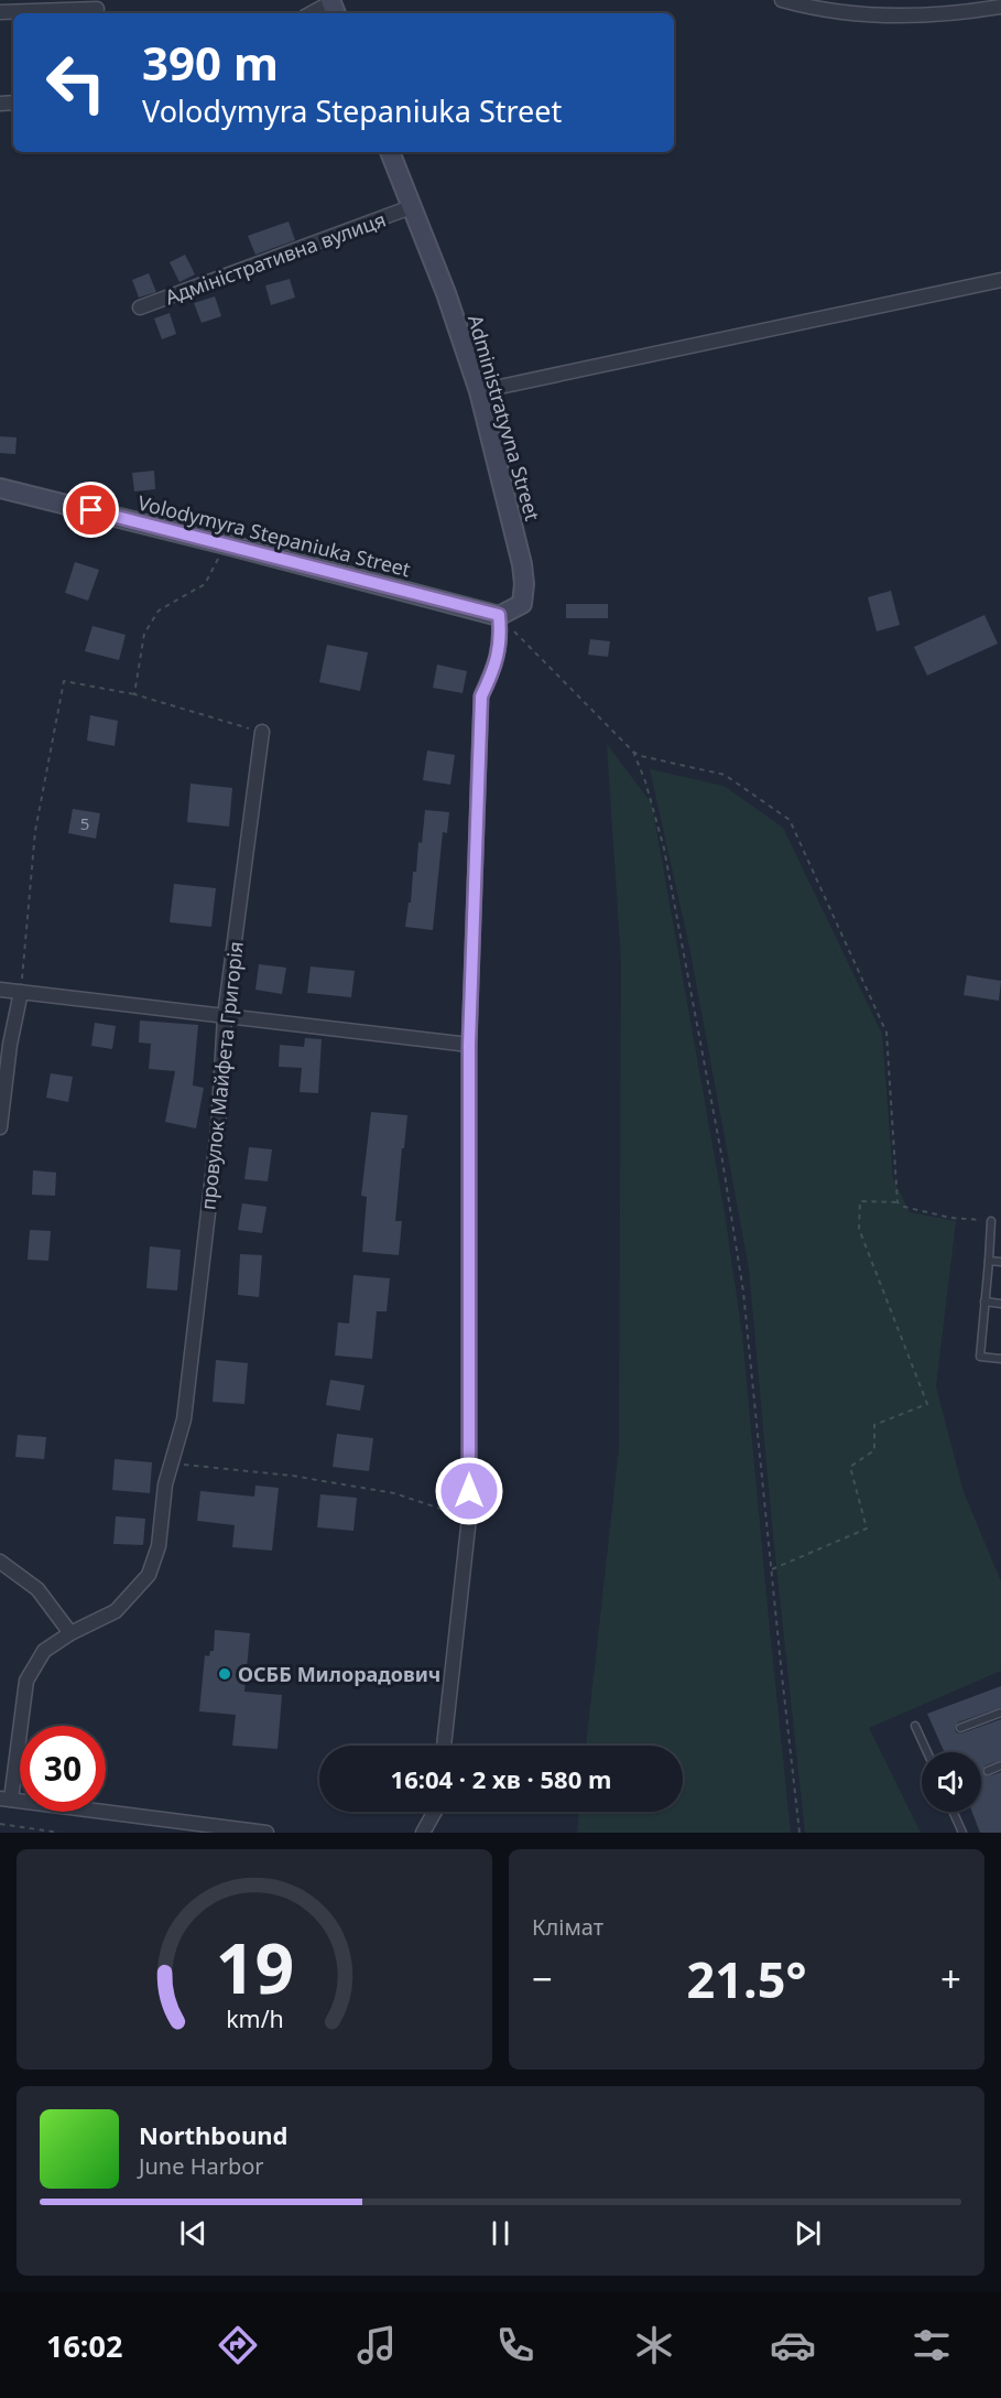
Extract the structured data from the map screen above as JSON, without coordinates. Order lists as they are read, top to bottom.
{
  "streets": {
    "street": [
      "Адміністративна вулиця",
      "Administratyvna Street",
      "Volodymyra Stepaniuka Street",
      "провулок Майфета Григорія"
    ]
  },
  "crossings": [
    ["Адміністративна вулиця", "Administratyvna Street"],
    ["Administratyvna Street", "Volodymyra Stepaniuka Street"]
  ],
  "places": ["ОСББ Милорадович"],
  "house_numbers": ["5"],
  "page": {
    "turn": ["390 m", "Volodymyra Stepaniuka Street"],
    "limit": "30",
    "trip": "16:04 · 2 хв · 580 m",
    "tile": "Клімат",
    "heat": ["−", "21.5°", "+"],
    "song": ["Northbound", "June Harbor"],
    "tabs": "16:02",
    "gauge": ["19", "km/h"]
  }
}
